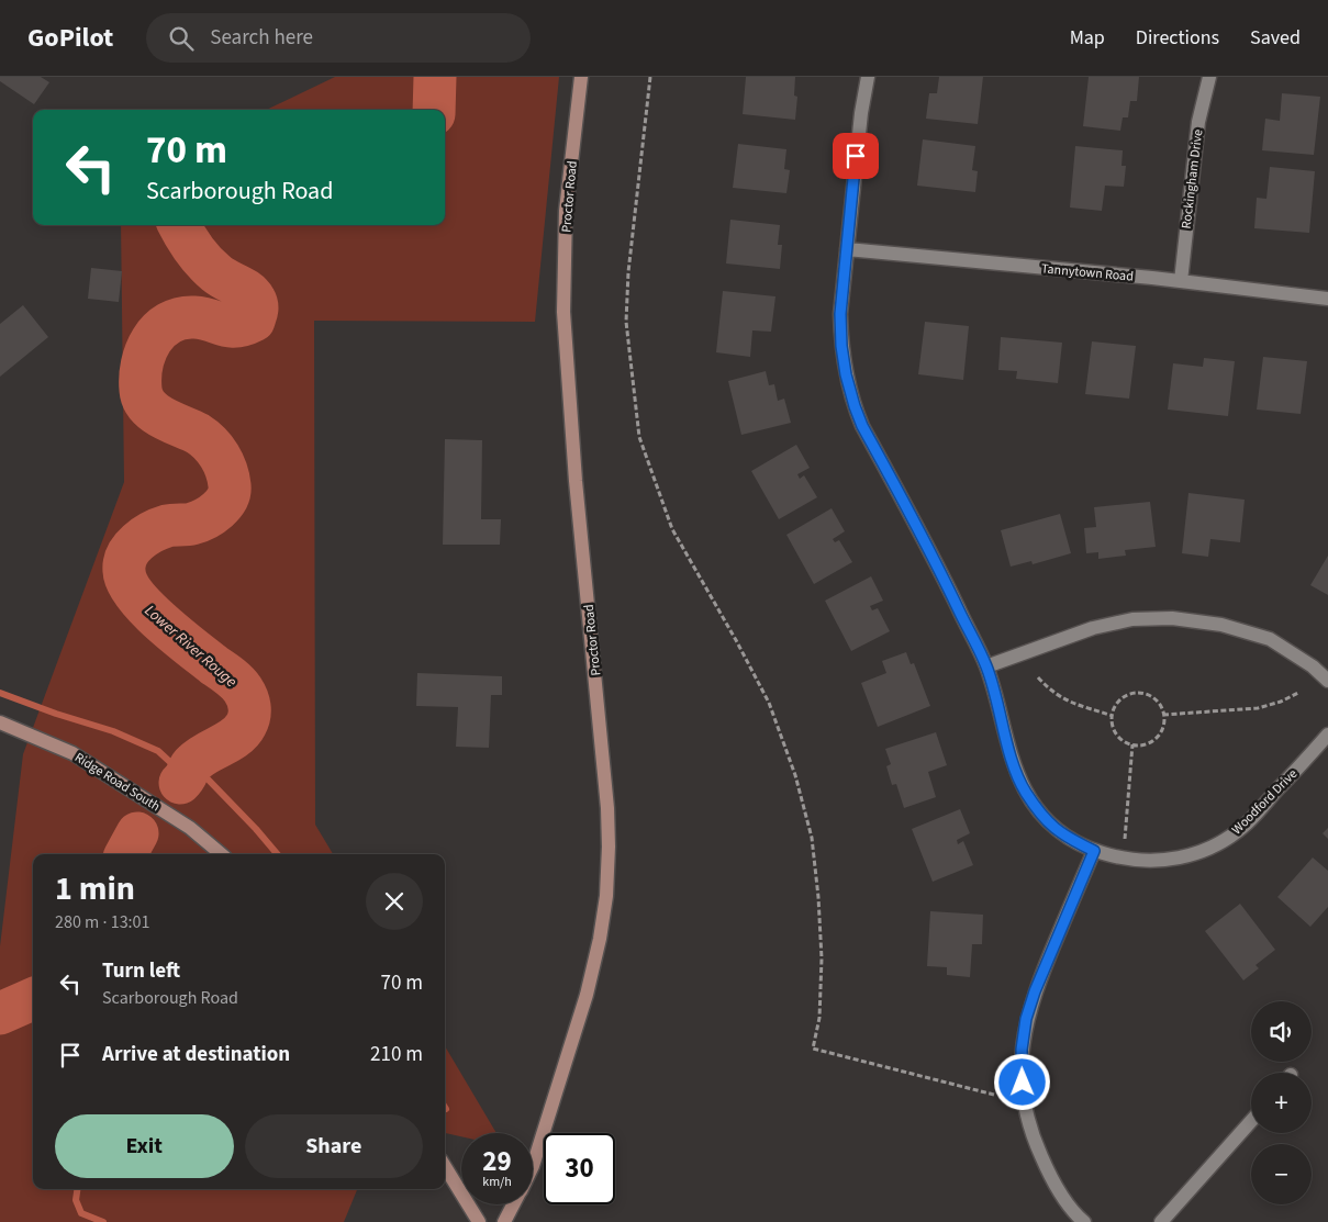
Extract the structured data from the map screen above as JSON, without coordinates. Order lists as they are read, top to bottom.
{
  "streets": {
    "street": [
      "Rockingham Drive",
      "Proctor Road",
      "Tannytown Road",
      "Ridge Road South",
      "Woodford Drive"
    ]
  },
  "crossings": [
    ["Rockingham Drive", "Tannytown Road"],
    ["Tannytown Road", "Woodford Drive"]
  ],
  "water": ["Lower River Rouge"],
  "page": {
    "header": "GoPilot",
    "search": "Search here",
    "nav": ["Map", "Directions", "Saved"],
    "turn": ["70 m", "Scarborough Road"],
    "heading": ["1 min", "280 m · 13:01"],
    "list": [
      {
        "name": "Turn left",
        "note": "Scarborough Road",
        "value": "70 m"
      },
      {
        "name": "Arrive at destination",
        "value": "210 m"
      }
    ],
    "map_buttons": ["+", "−"],
    "buttons": ["Exit", "Share"],
    "speed": "29 km/h",
    "limit": "30"
  }
}
